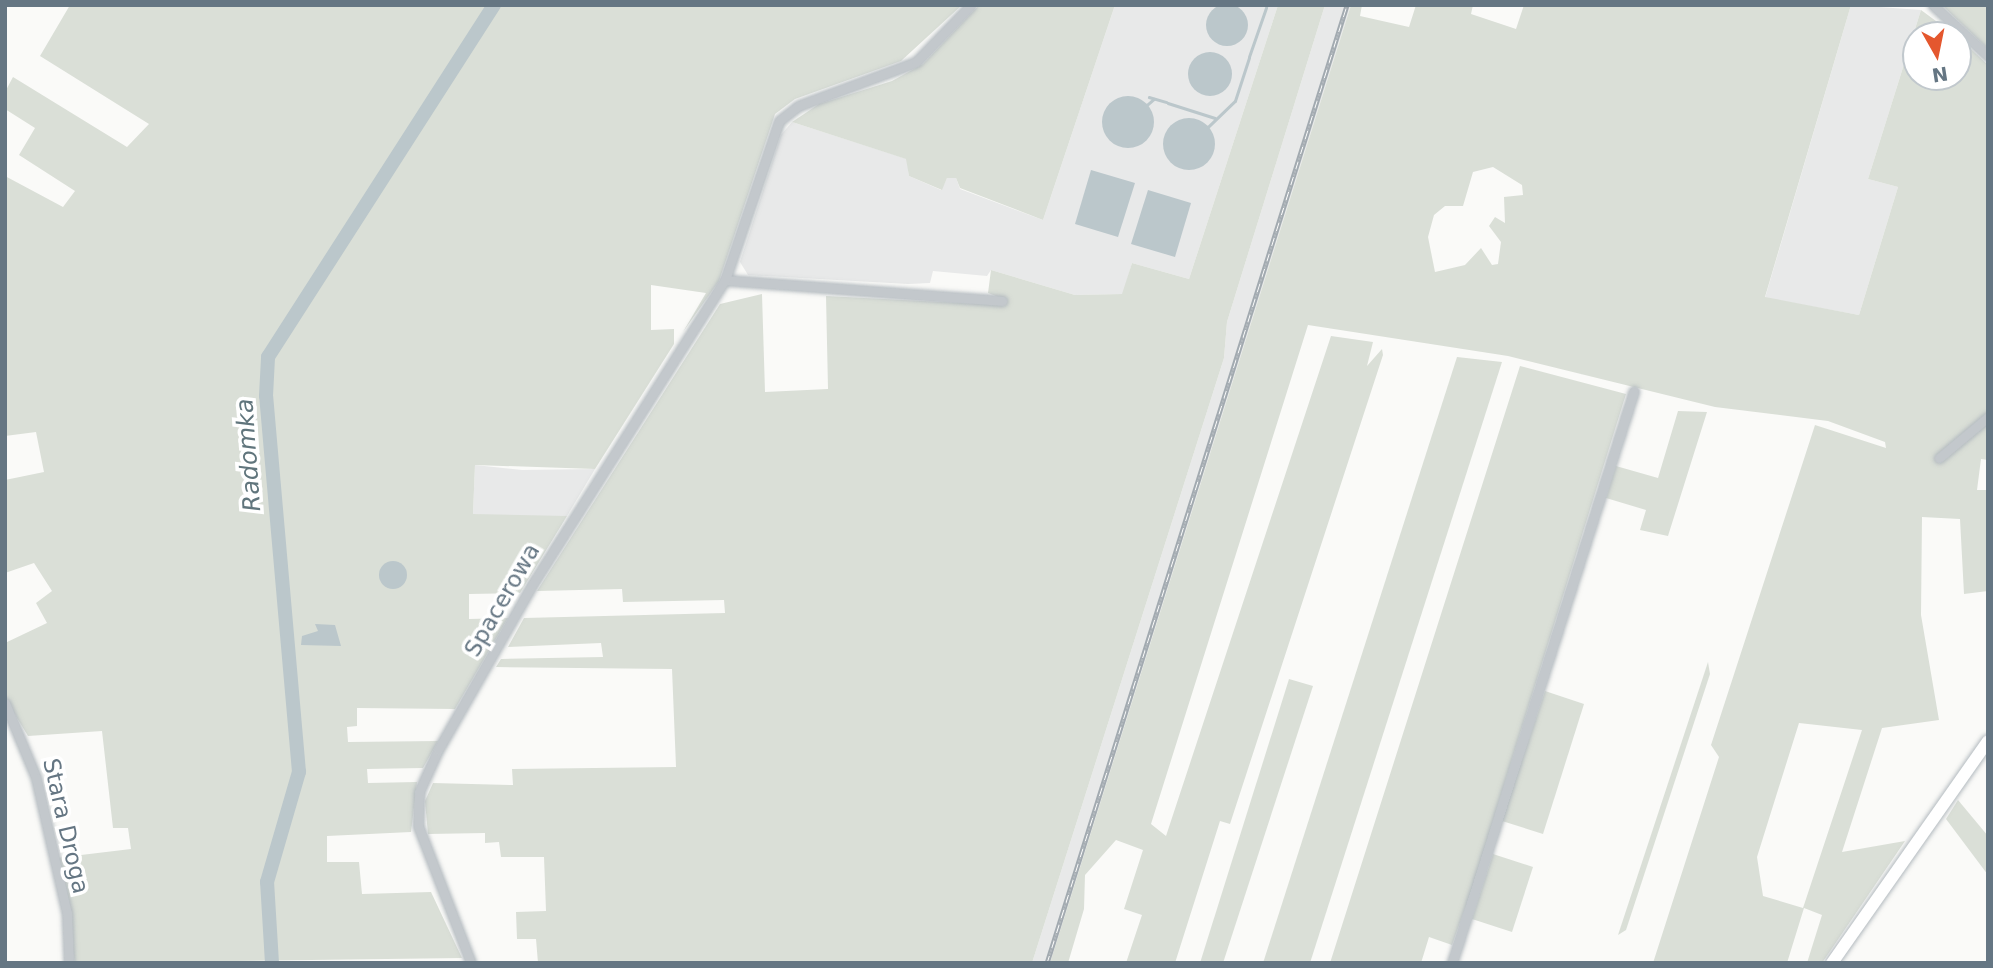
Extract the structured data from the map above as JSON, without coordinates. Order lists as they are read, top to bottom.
{
  "streets": {
    "street": ["Spacerowa", "Stara Droga"]
  },
  "water": ["Radomka"],
  "north": "bottom"
}
